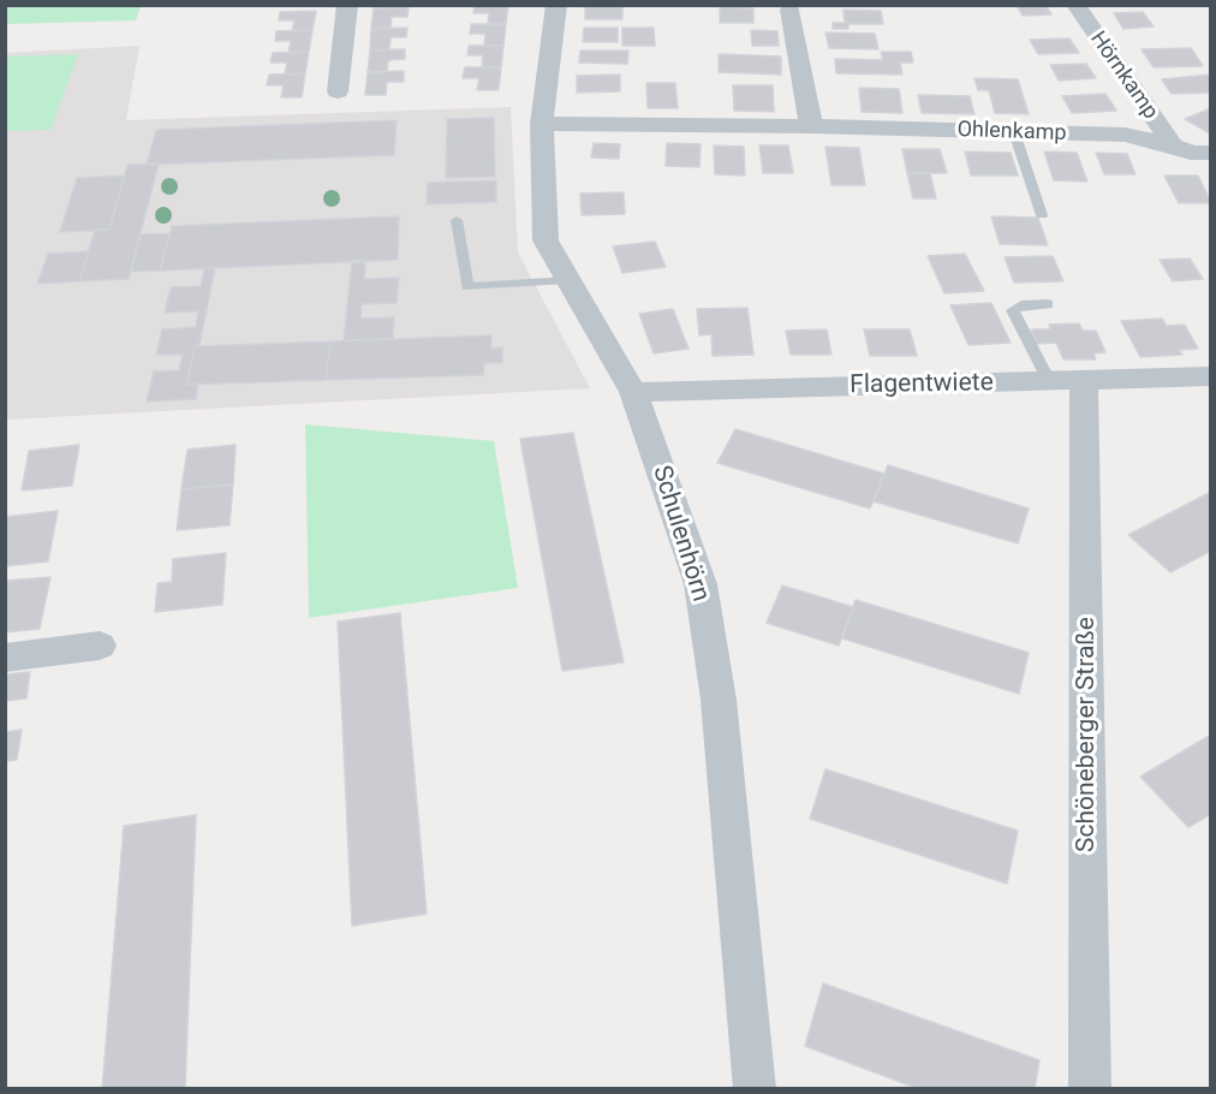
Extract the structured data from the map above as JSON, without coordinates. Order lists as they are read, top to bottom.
{
  "streets": {
    "street": [
      "Hörnkamp",
      "Ohlenkamp",
      "Flagentwiete",
      "Schulenhörn",
      "Schöneberger Straße"
    ]
  },
  "crossings": [
    ["Hörnkamp", "Ohlenkamp"],
    ["Ohlenkamp", "Schulenhörn"],
    ["Flagentwiete", "Schulenhörn"],
    ["Flagentwiete", "Schöneberger Straße"]
  ]
}
